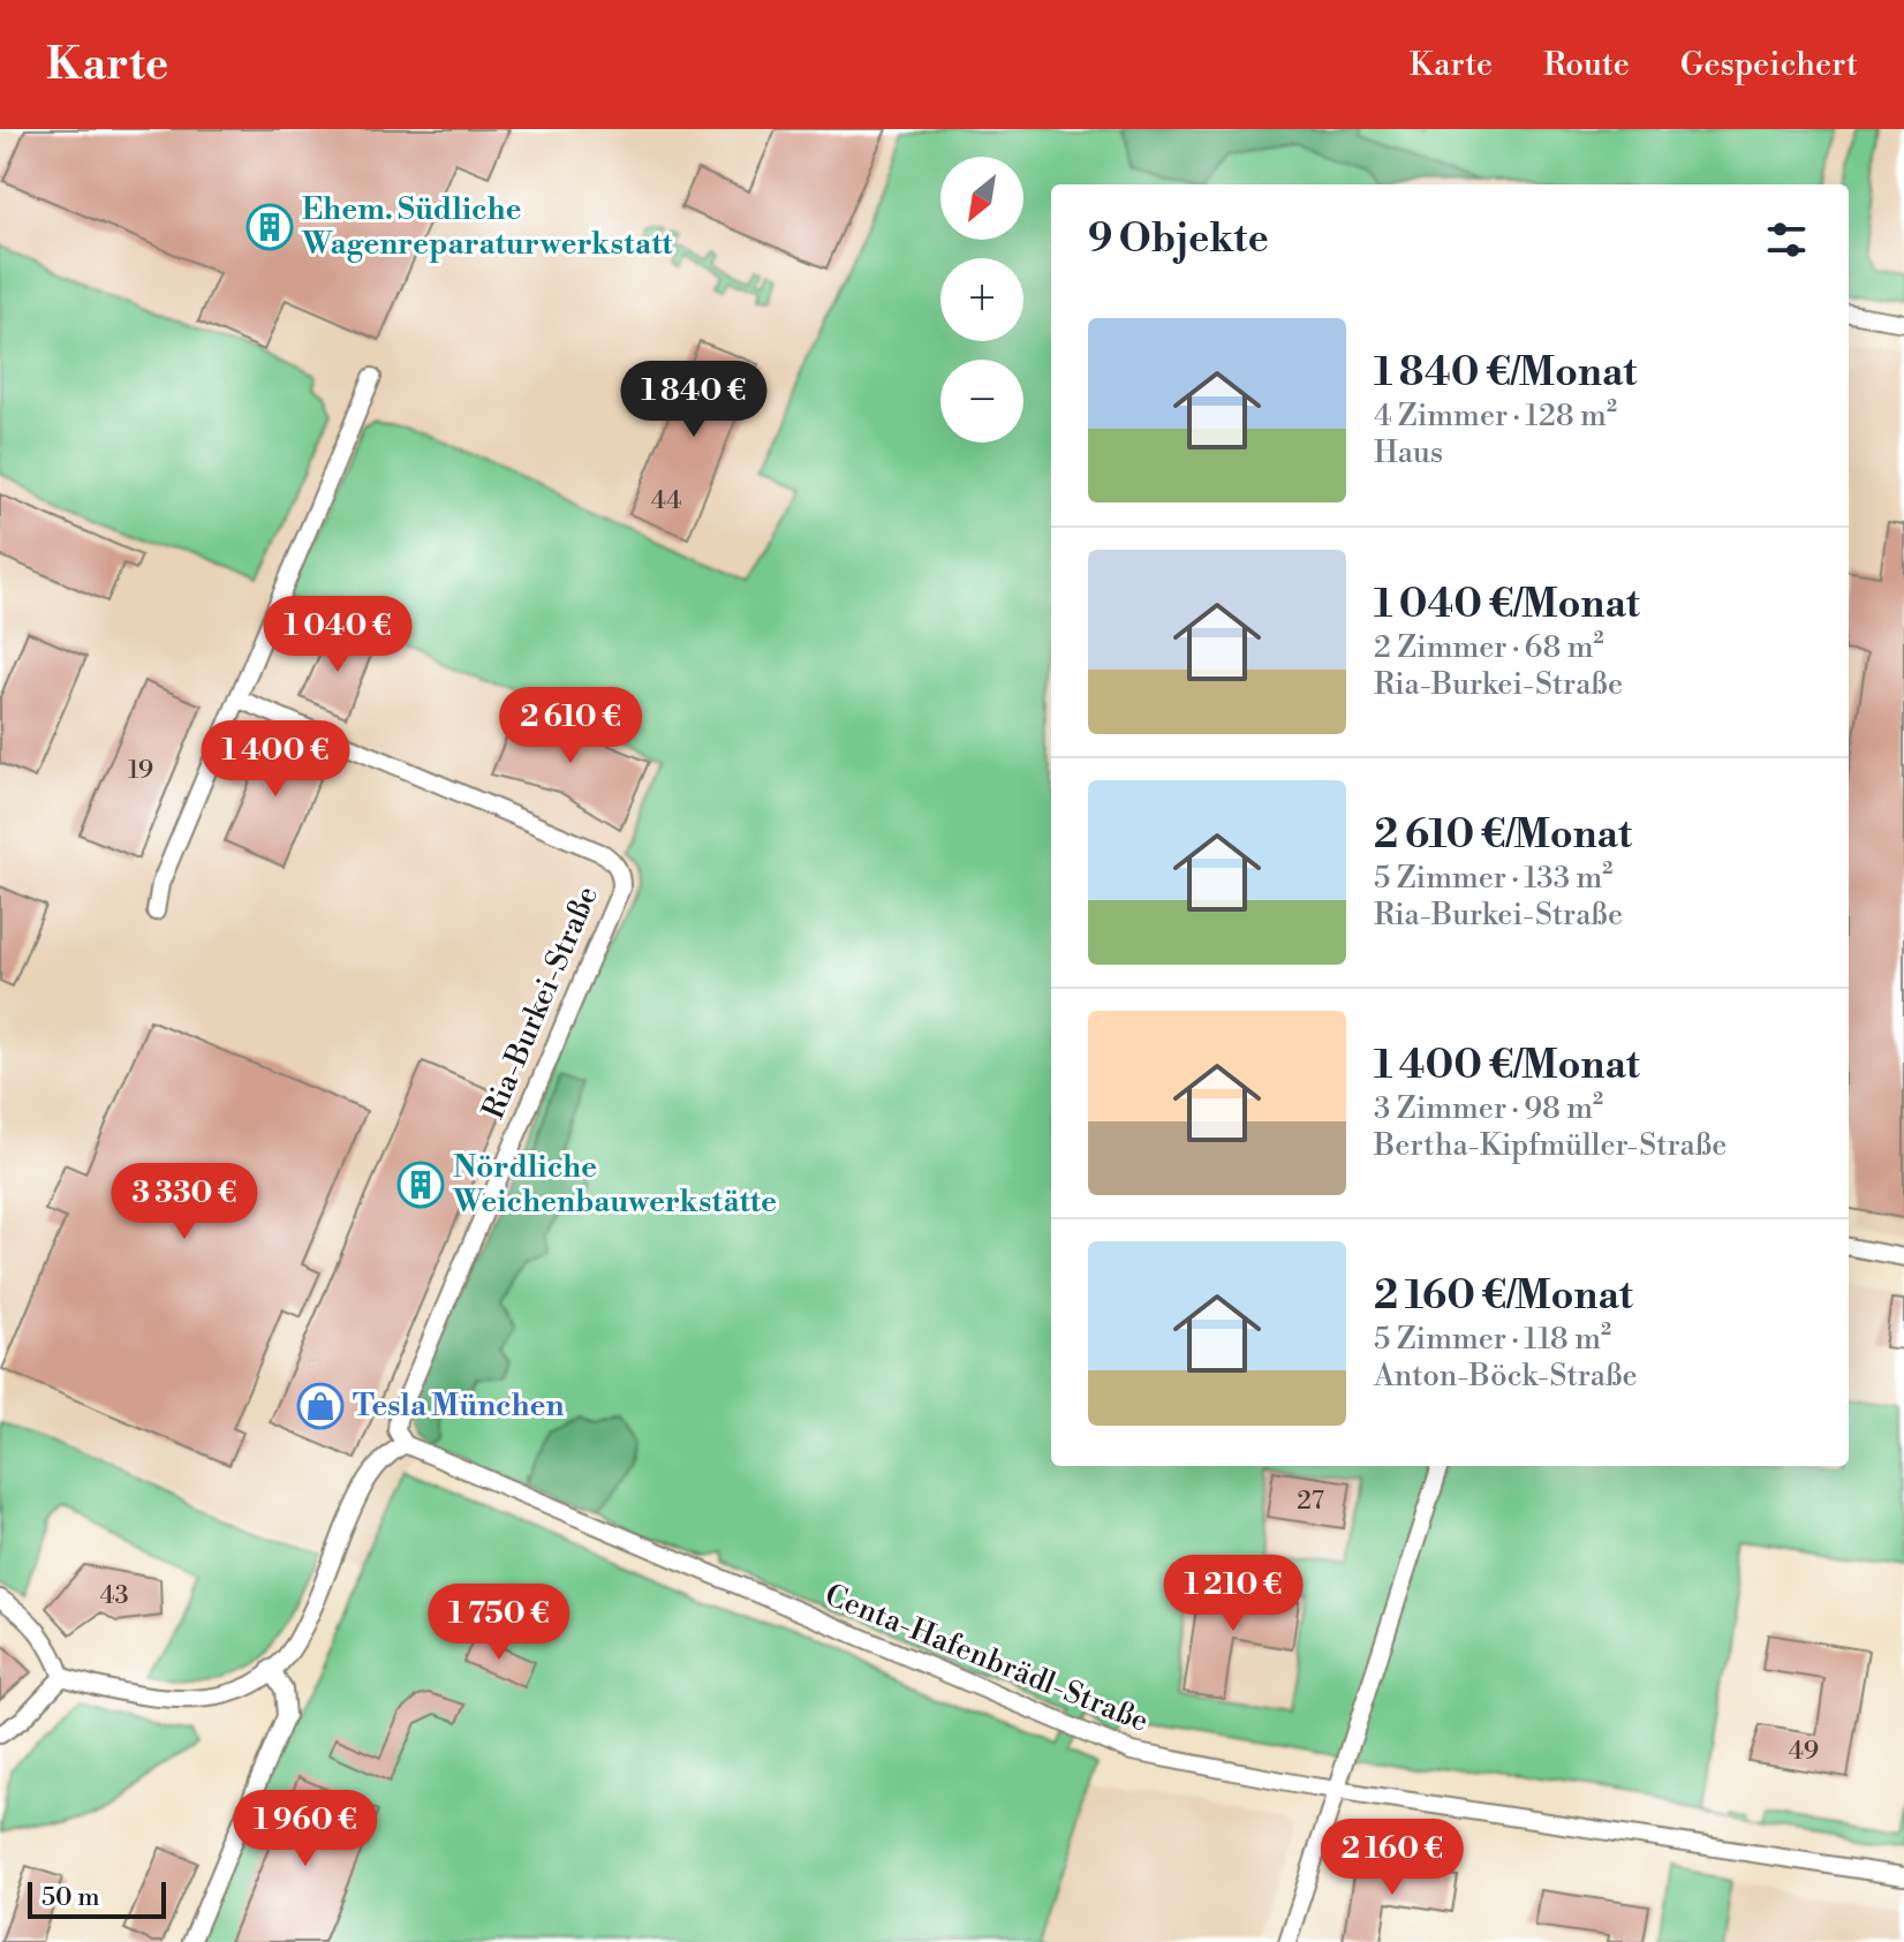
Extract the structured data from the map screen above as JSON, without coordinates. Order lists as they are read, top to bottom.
{
  "streets": {
    "street": ["Ria-Burkei-Straße", "Centa-Hafenbrädl-Straße"]
  },
  "crossings": [
    ["Ria-Burkei-Straße", "Centa-Hafenbrädl-Straße"]
  ],
  "places": {
    "building": ["Ehem. Südliche Wagenreparaturwerkstatt", "Nördliche Weichenbauwerkstätte"],
    "shop": ["Tesla München"]
  },
  "house_numbers": [
    "44",
    "19",
    "27",
    "43",
    "49"
  ],
  "scale_bar": "50 m",
  "north": "bottom left",
  "page": {
    "header": "Karte",
    "nav": ["Karte", "Route", "Gespeichert"],
    "map_buttons": ["+", "−"],
    "heading": "9 Objekte",
    "list": [
      {
        "name": "1 840 €/Monat",
        "note": "4 Zimmer · 128 m² · Haus"
      },
      {
        "name": "1 040 €/Monat",
        "note": "2 Zimmer · 68 m² · Ria-Burkei-Straße"
      },
      {
        "name": "2 610 €/Monat",
        "note": "5 Zimmer · 133 m² · Ria-Burkei-Straße"
      },
      {
        "name": "1 400 €/Monat",
        "note": "3 Zimmer · 98 m² · Bertha-Kipfmüller-Straße"
      },
      {
        "name": "2 160 €/Monat",
        "note": "5 Zimmer · 118 m² · Anton-Böck-Straße"
      }
    ],
    "price": [
      "1 840 €",
      "1 040 €",
      "2 610 €",
      "1 400 €",
      "3 330 €",
      "1 210 €",
      "1 750 €",
      "1 960 €",
      "2 160 €"
    ],
    "scale": "50 m"
  }
}
